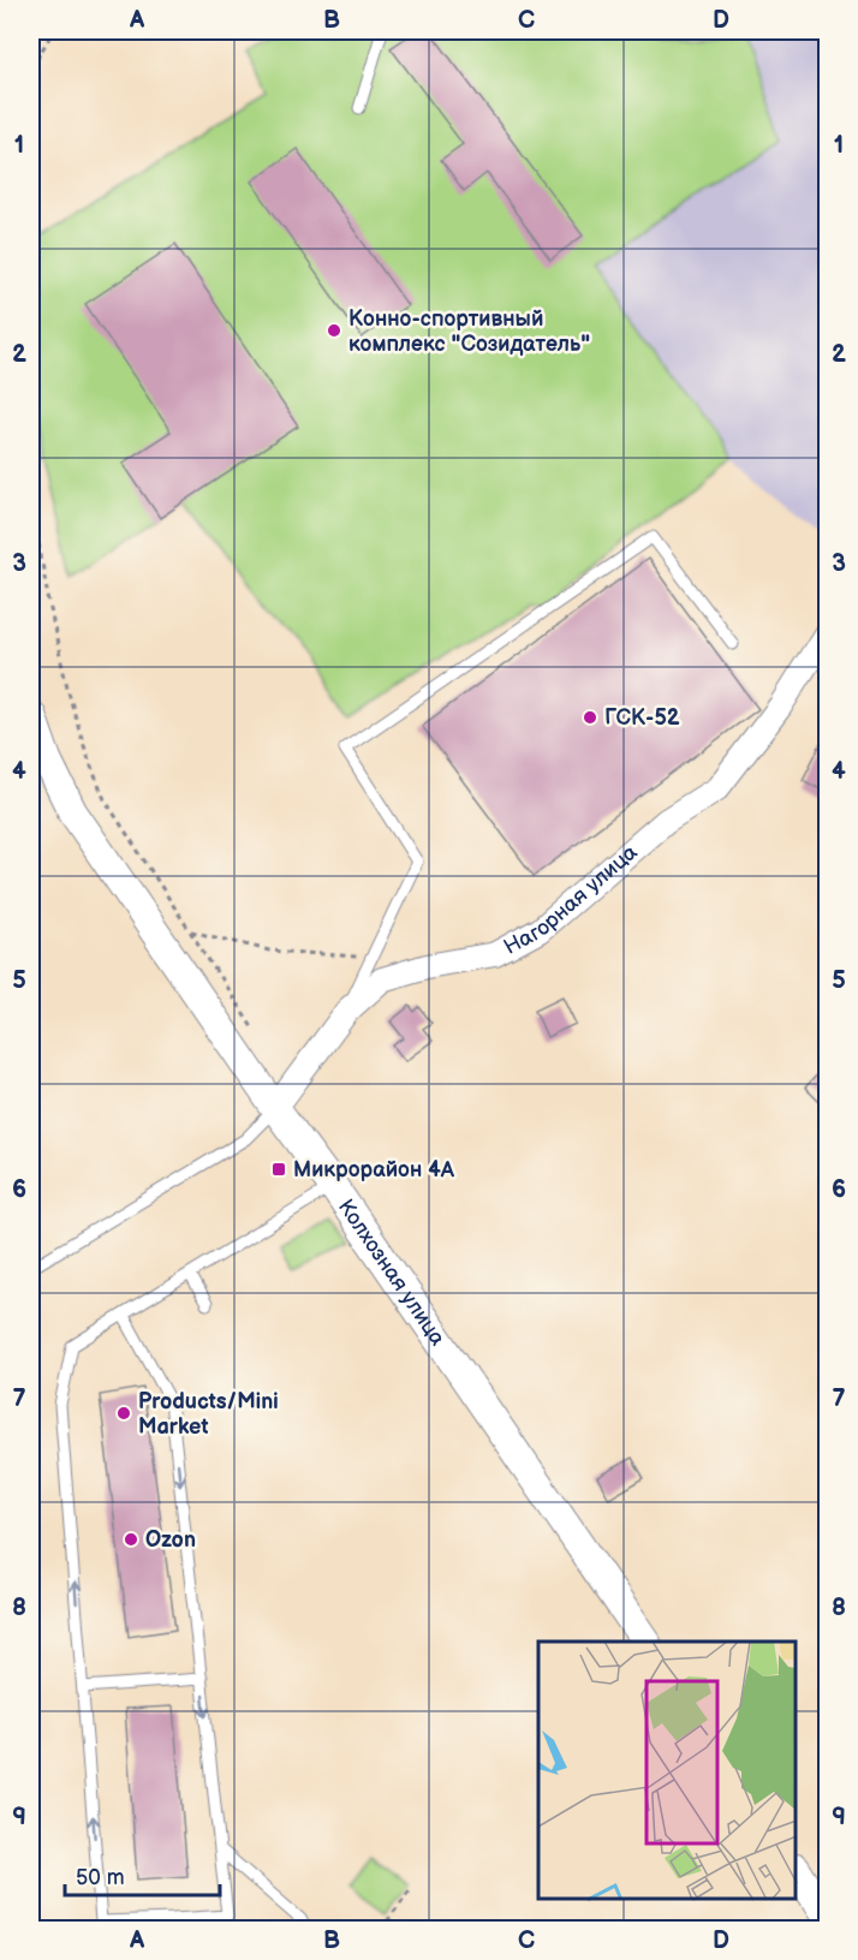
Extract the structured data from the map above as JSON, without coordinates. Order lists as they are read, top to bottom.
{
  "streets": {
    "street": ["Нагорная улица", "Колхозная улица"]
  },
  "crossings": [
    ["Нагорная улица", "Колхозная улица"]
  ],
  "places": {
    "other": [
      "Конно-спортивный комплекс \"Созидатель\"",
      "ГСК-52",
      "Products/Mini Market",
      "Ozon"
    ],
    "transit": ["Микрорайон 4А"]
  },
  "scale_bar": "50 m",
  "grid": {
    "columns": [
      "A",
      "B",
      "C",
      "D"
    ],
    "rows": [
      "1",
      "2",
      "3",
      "4",
      "5",
      "6",
      "7",
      "8",
      "9"
    ]
  }
}
